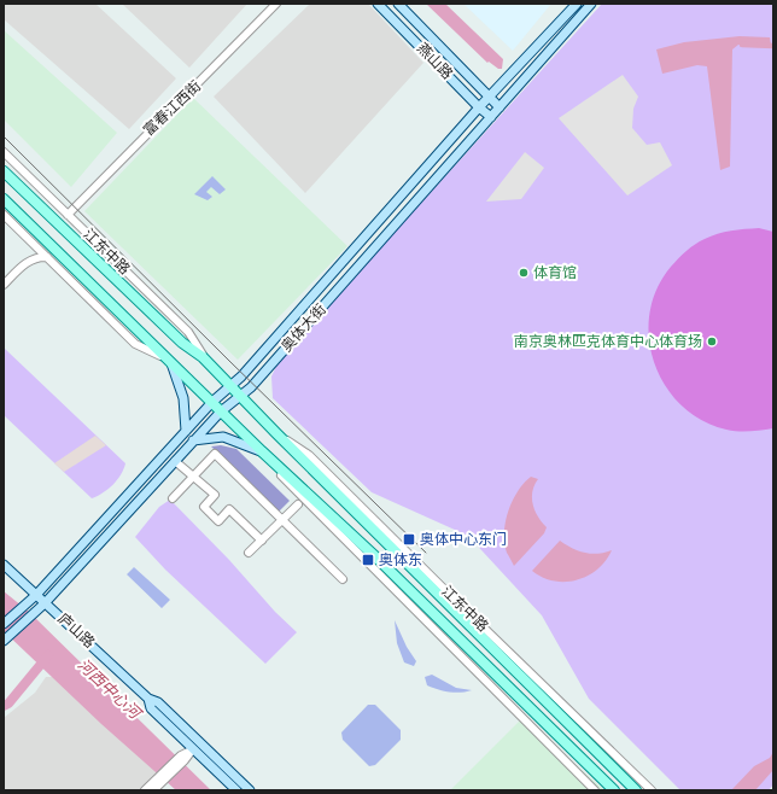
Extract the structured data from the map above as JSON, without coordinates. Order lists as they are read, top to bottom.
{
  "streets": {
    "main road": [
      "燕山路",
      "江东中路",
      "奥体大街",
      "庐山路"
    ],
    "street": ["富春江西街"]
  },
  "crossings": [
    ["燕山路", "奥体大街"],
    ["富春江西街", "江东中路"],
    ["江东中路", "奥体大街"],
    ["奥体大街", "庐山路"]
  ],
  "water": ["河西中心河"],
  "places": {
    "other": ["体育馆", "南京奥林匹克体育中心体育场"],
    "transit": ["奥体中心东门", "奥体东"]
  }
}
